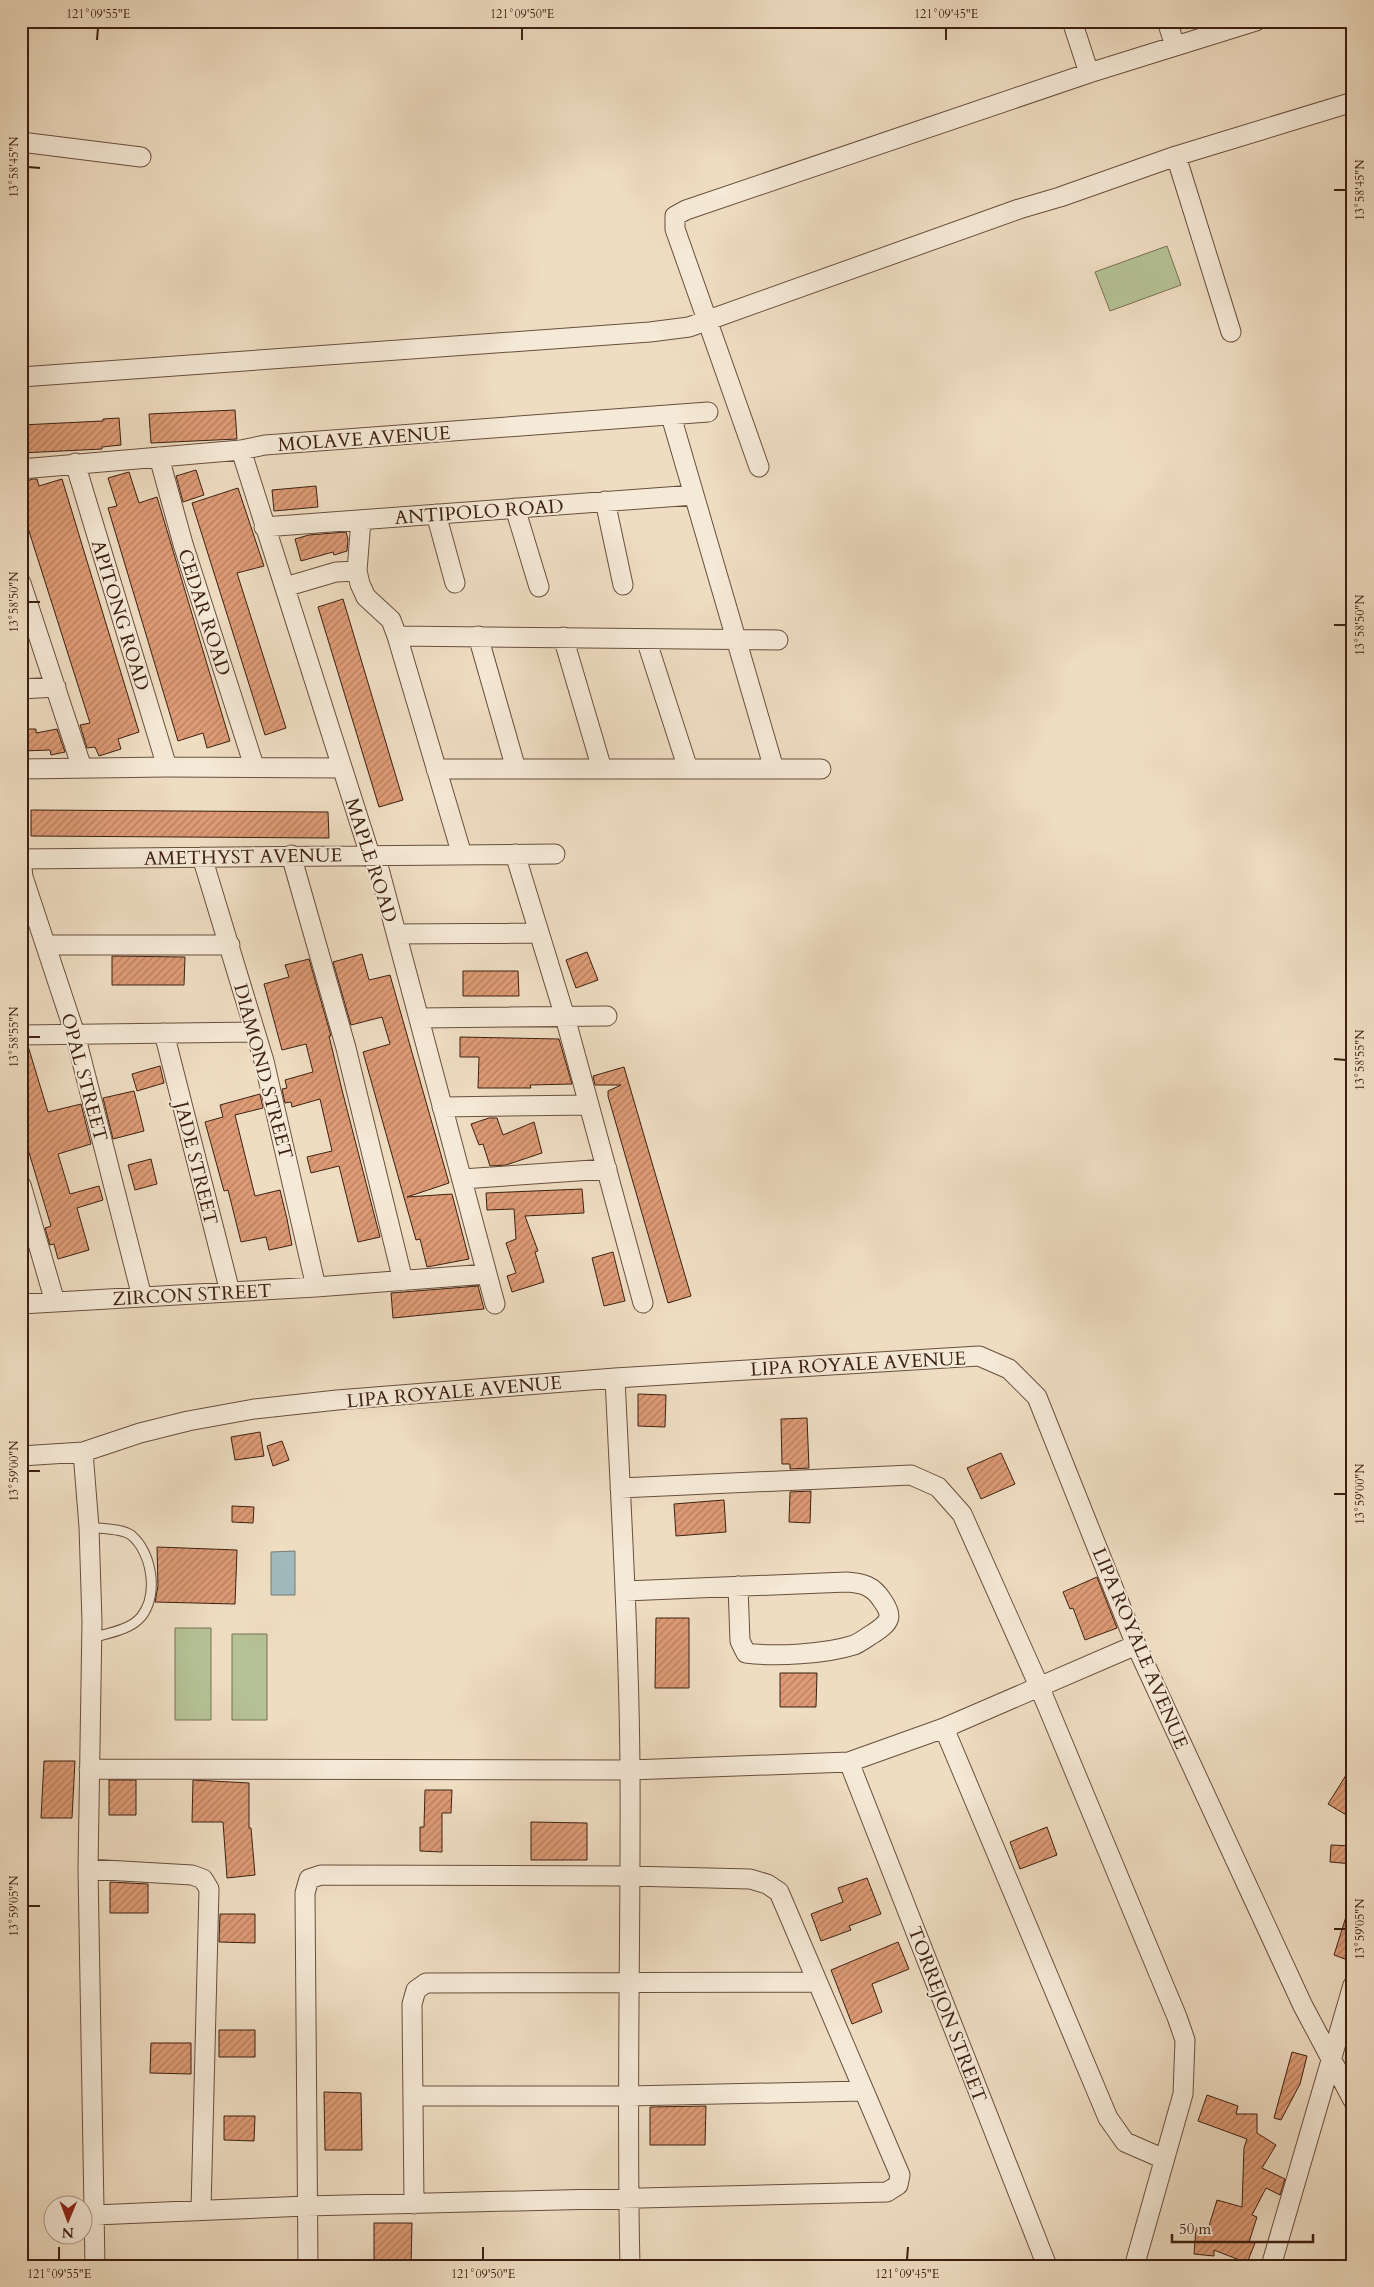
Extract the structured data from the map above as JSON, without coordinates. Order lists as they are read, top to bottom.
{
  "streets": {
    "street": [
      "MOLAVE AVENUE",
      "ANTIPOLO ROAD",
      "CEDAR ROAD",
      "APITONG ROAD",
      "AMETHYST AVENUE",
      "MAPLE ROAD",
      "DIAMOND STREET",
      "OPAL STREET",
      "JADE STREET",
      "ZIRCON STREET",
      "LIPA ROYALE AVENUE",
      "TORREJON STREET"
    ]
  },
  "crossings": [
    ["MOLAVE AVENUE", "CEDAR ROAD"],
    ["MOLAVE AVENUE", "APITONG ROAD"],
    ["MOLAVE AVENUE", "MAPLE ROAD"],
    ["ANTIPOLO ROAD", "MAPLE ROAD"],
    ["AMETHYST AVENUE", "MAPLE ROAD"],
    ["AMETHYST AVENUE", "DIAMOND STREET"],
    ["AMETHYST AVENUE", "OPAL STREET"],
    ["MAPLE ROAD", "ZIRCON STREET"],
    ["DIAMOND STREET", "ZIRCON STREET"],
    ["OPAL STREET", "ZIRCON STREET"],
    ["JADE STREET", "ZIRCON STREET"]
  ],
  "scale_bar": "50 m",
  "north": "bottom",
  "coordinates": [
    "121°09'55\"E",
    "121°09'50\"E",
    "121°09'45\"E",
    "13°58'45\"N",
    "13°58'50\"N",
    "13°58'55\"N",
    "13°59'00\"N",
    "13°59'05\"N"
  ]
}
